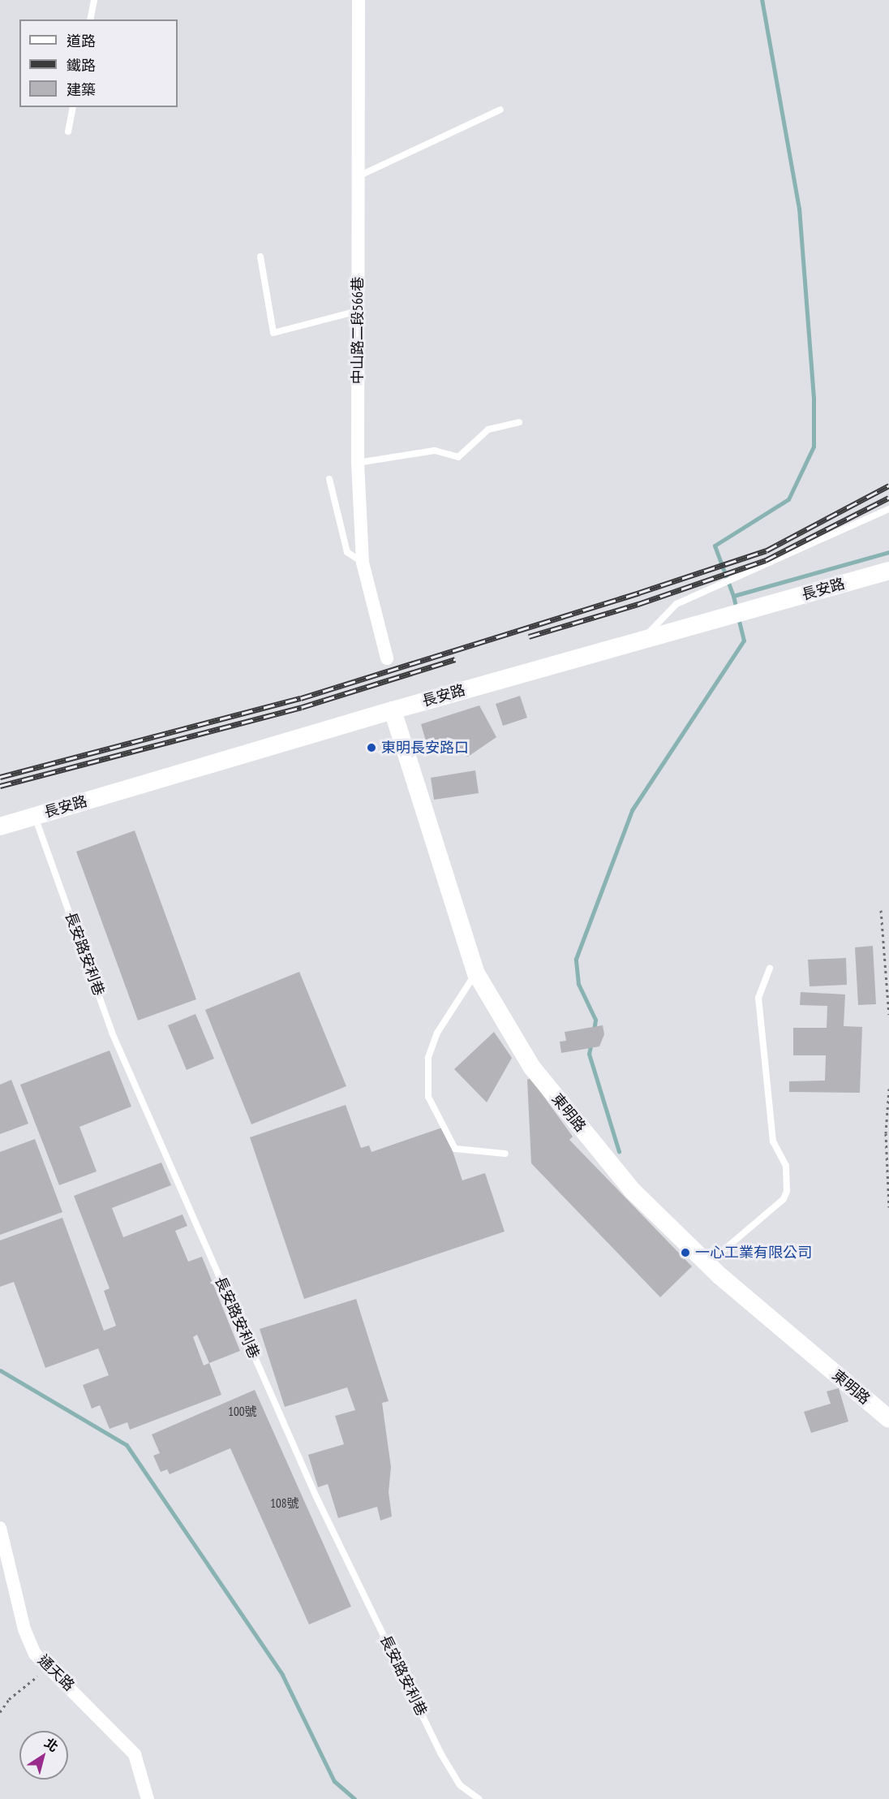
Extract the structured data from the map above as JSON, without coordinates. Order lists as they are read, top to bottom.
{
  "streets": {
    "main road": ["長安路", "東明路"],
    "street": ["中山路二段566巷", "通天路"],
    "lane": ["長安路安利巷"]
  },
  "crossings": [
    ["長安路", "長安路安利巷"],
    ["長安路", "東明路"]
  ],
  "places": ["東明長安路口", "一心工業有限公司"],
  "house_numbers": ["100號", "108號"],
  "legend": ["道路", "鐵路", "建築"],
  "north": "top right"
}
